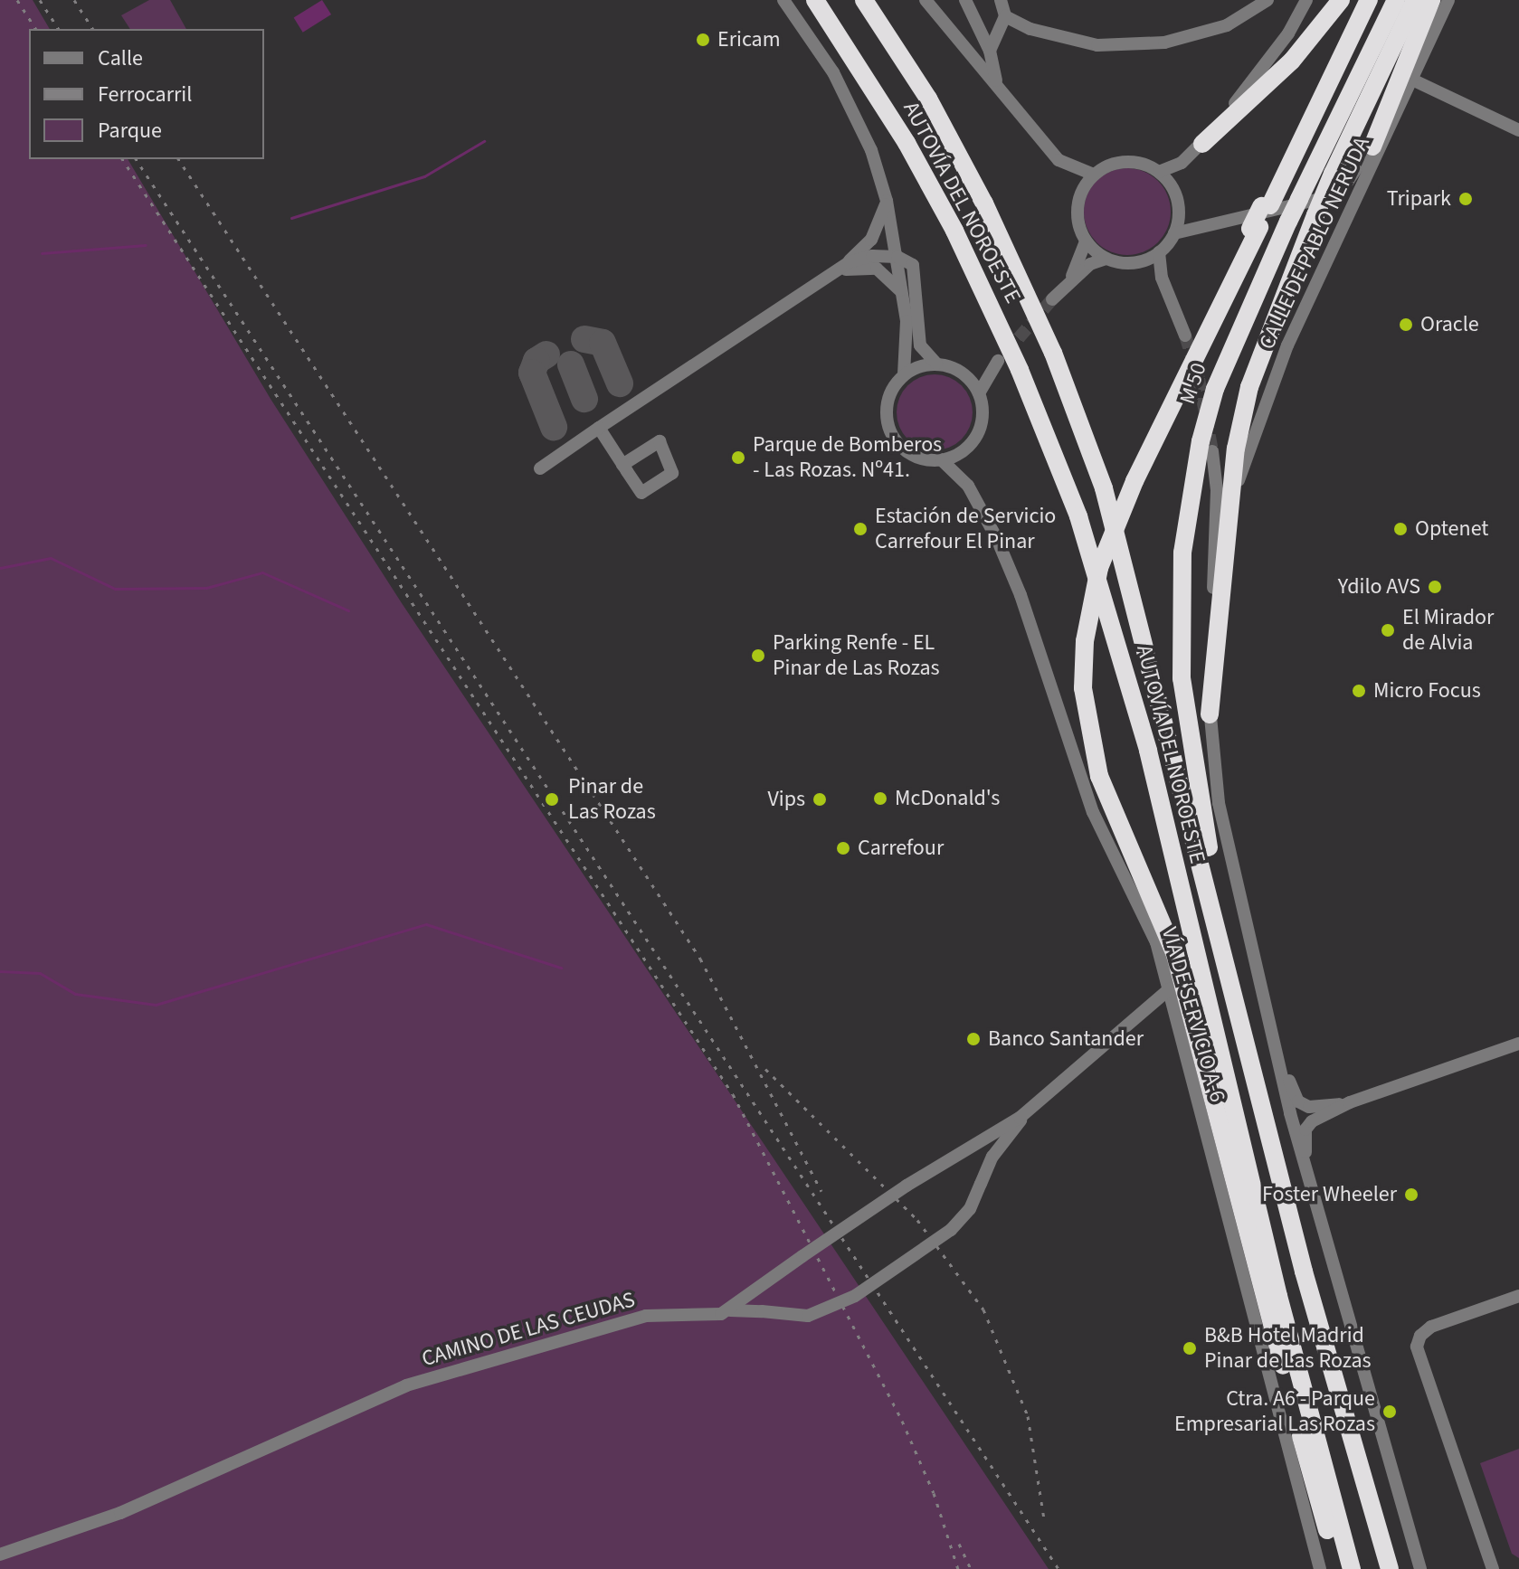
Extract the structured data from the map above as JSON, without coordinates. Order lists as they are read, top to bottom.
{
  "streets": {
    "highway": ["AUTOVÍA DEL NOROESTE", "M 50"],
    "street": ["CALLE DE PABLO NERUDA", "VÍA DE SERVICIO A-6", "CAMINO DE LAS CEUDAS"]
  },
  "crossings": [
    ["AUTOVÍA DEL NOROESTE", "M 50"],
    ["VÍA DE SERVICIO A-6", "CAMINO DE LAS CEUDAS"]
  ],
  "places": [
    "Ericam",
    "Tripark",
    "Oracle",
    "Parque de Bomberos - Las Rozas. Nº41.",
    "Estación de Servicio Carrefour El Pinar",
    "Optenet",
    "Ydilo AVS",
    "El Mirador de Alvia",
    "Parking Renfe - EL Pinar de Las Rozas",
    "Micro Focus",
    "McDonald's",
    "Pinar de Las Rozas",
    "Vips",
    "Carrefour",
    "Banco Santander",
    "Foster Wheeler",
    "B&B Hotel Madrid Pinar de Las Rozas",
    "Ctra. A6 - Parque Empresarial Las Rozas"
  ],
  "legend": ["Calle", "Ferrocarril", "Parque"]
}
